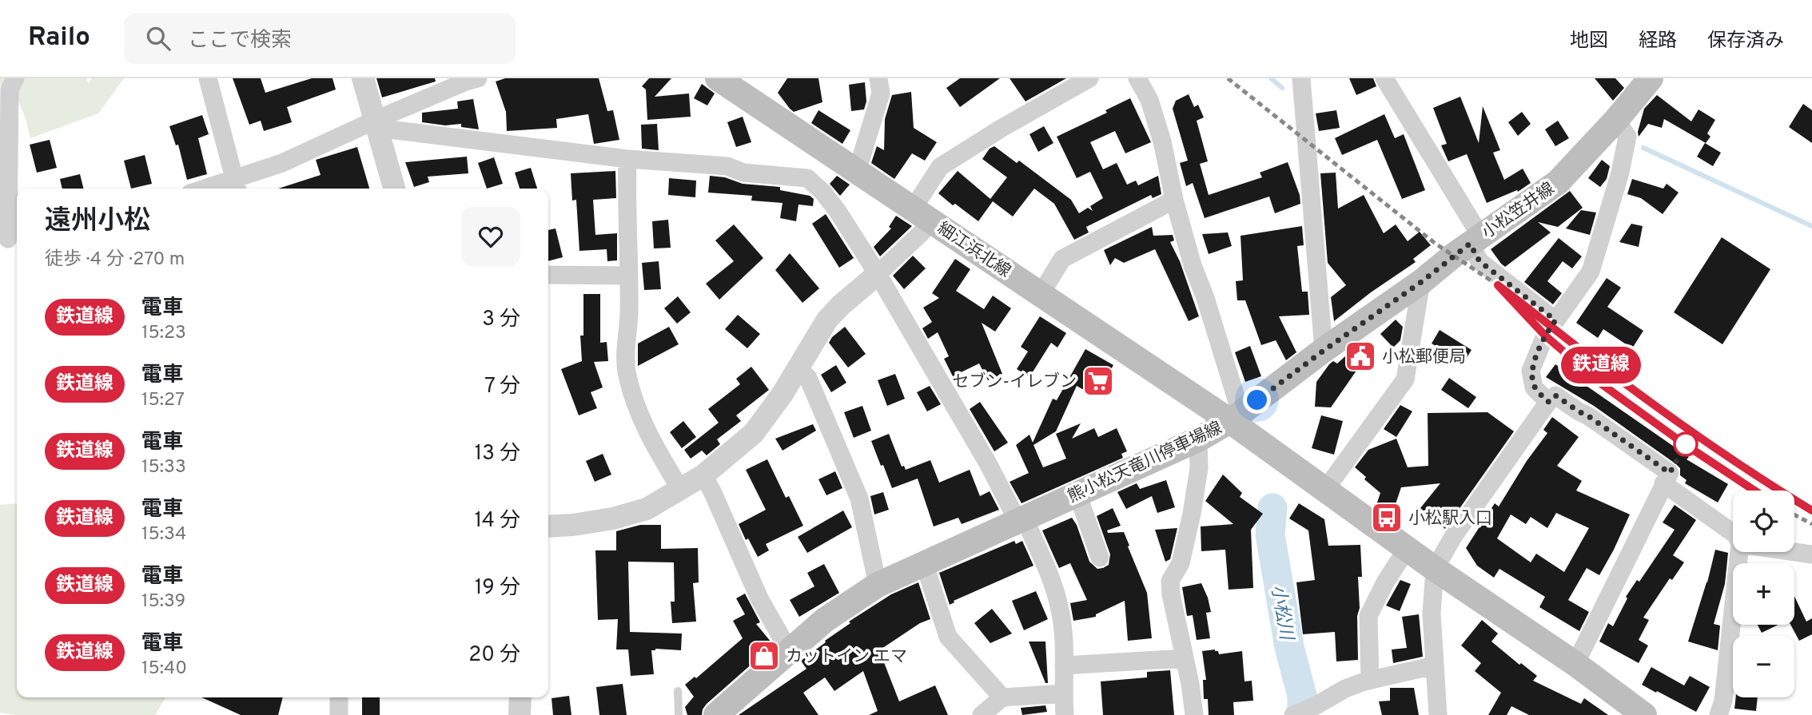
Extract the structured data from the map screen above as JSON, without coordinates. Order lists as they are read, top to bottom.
{
  "streets": {
    "main road": ["小松笠井線", "細江浜北線", "熊小松天竜川停車場線"]
  },
  "crossings": [
    ["小松笠井線", "細江浜北線"],
    ["小松笠井線", "熊小松天竜川停車場線"],
    ["細江浜北線", "熊小松天竜川停車場線"]
  ],
  "water": ["小松川"],
  "places": {
    "public building": ["小松郵便局"],
    "supermarket": ["セブン-イレブン"],
    "bus stop": ["小松駅入口"],
    "shop": ["カットイン エマ"]
  },
  "page": {
    "header": "Railo",
    "search": "ここで検索",
    "nav": ["地図", "経路", "保存済み"],
    "on_map": "鉄道線",
    "heading": ["遠州小松", "徒歩 · 4 分 · 270 m"],
    "list": [
      {
        "mark": "鉄道線",
        "name": "電車",
        "note": "15:23",
        "value": "3 分"
      },
      {
        "mark": "鉄道線",
        "name": "電車",
        "note": "15:27",
        "value": "7 分"
      },
      {
        "mark": "鉄道線",
        "name": "電車",
        "note": "15:33",
        "value": "13 分"
      },
      {
        "mark": "鉄道線",
        "name": "電車",
        "note": "15:34",
        "value": "14 分"
      },
      {
        "mark": "鉄道線",
        "name": "電車",
        "note": "15:39",
        "value": "19 分"
      },
      {
        "mark": "鉄道線",
        "name": "電車",
        "note": "15:40",
        "value": "20 分"
      }
    ],
    "map_buttons": ["+", "−"]
  }
}
